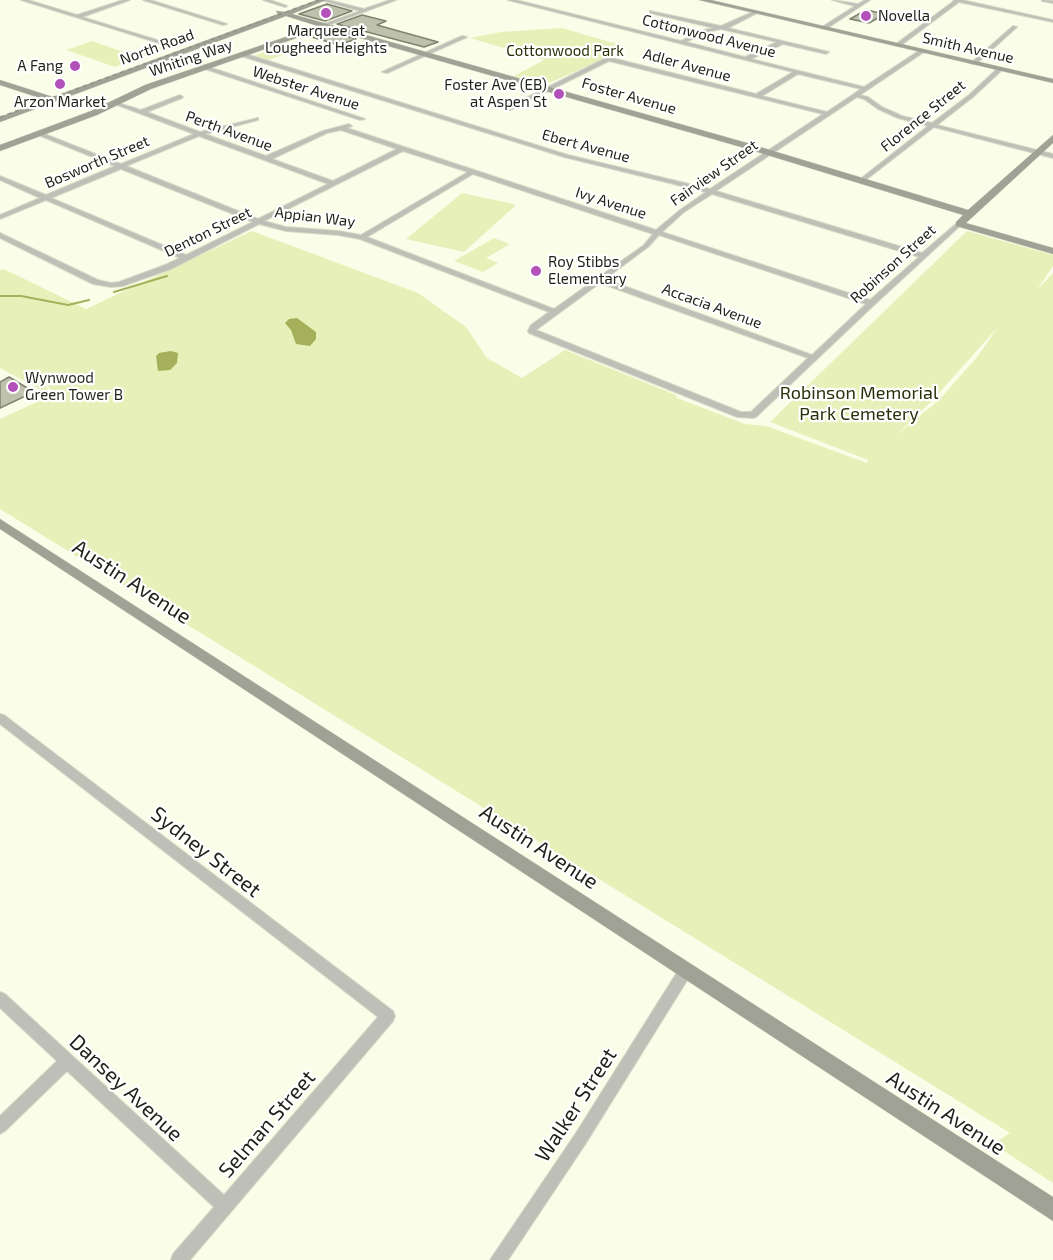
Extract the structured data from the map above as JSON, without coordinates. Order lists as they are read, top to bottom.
{
  "streets": {
    "street": [
      "Cottonwood Avenue",
      "North Road",
      "Smith Avenue",
      "Whiting Way",
      "Adler Avenue",
      "Webster Avenue",
      "Foster Avenue",
      "Florence Street",
      "Perth Avenue",
      "Ebert Avenue",
      "Bosworth Street",
      "Fairview Street",
      "Ivy Avenue",
      "Appian Way",
      "Denton Street",
      "Robinson Street",
      "Accacia Avenue",
      "Austin Avenue",
      "Sydney Street",
      "Dansey Avenue",
      "Walker Street",
      "Selman Street"
    ]
  },
  "crossings": [
    ["Cottonwood Avenue", "Fairview Street"],
    ["North Road", "Foster Avenue"],
    ["Smith Avenue", "Florence Street"],
    ["Smith Avenue", "Fairview Street"],
    ["Whiting Way", "Webster Avenue"],
    ["Whiting Way", "Foster Avenue"],
    ["Whiting Way", "Perth Avenue"],
    ["Whiting Way", "Ebert Avenue"],
    ["Whiting Way", "Appian Way"],
    ["Adler Avenue", "Foster Avenue"],
    ["Adler Avenue", "Fairview Street"],
    ["Webster Avenue", "Ivy Avenue"],
    ["Foster Avenue", "Florence Street"],
    ["Foster Avenue", "Fairview Street"],
    ["Foster Avenue", "Robinson Street"],
    ["Perth Avenue", "Bosworth Street"],
    ["Perth Avenue", "Denton Street"],
    ["Ebert Avenue", "Fairview Street"],
    ["Ebert Avenue", "Robinson Street"],
    ["Bosworth Street", "Appian Way"],
    ["Fairview Street", "Ivy Avenue"],
    ["Fairview Street", "Appian Way"],
    ["Fairview Street", "Robinson Street"],
    ["Fairview Street", "Accacia Avenue"],
    ["Ivy Avenue", "Denton Street"],
    ["Ivy Avenue", "Robinson Street"],
    ["Appian Way", "Denton Street"],
    ["Robinson Street", "Accacia Avenue"],
    ["Austin Avenue", "Walker Street"],
    ["Sydney Street", "Selman Street"],
    ["Dansey Avenue", "Selman Street"]
  ],
  "parks": ["Cottonwood Park", "Robinson Memorial Park Cemetery"],
  "places": [
    "Marquee at Lougheed Heights",
    "Novella",
    "A Fang",
    "Arzon Market",
    "Foster Ave (EB) at Aspen St",
    "Roy Stibbs Elementary",
    "Wynwood Green Tower B"
  ]
}
